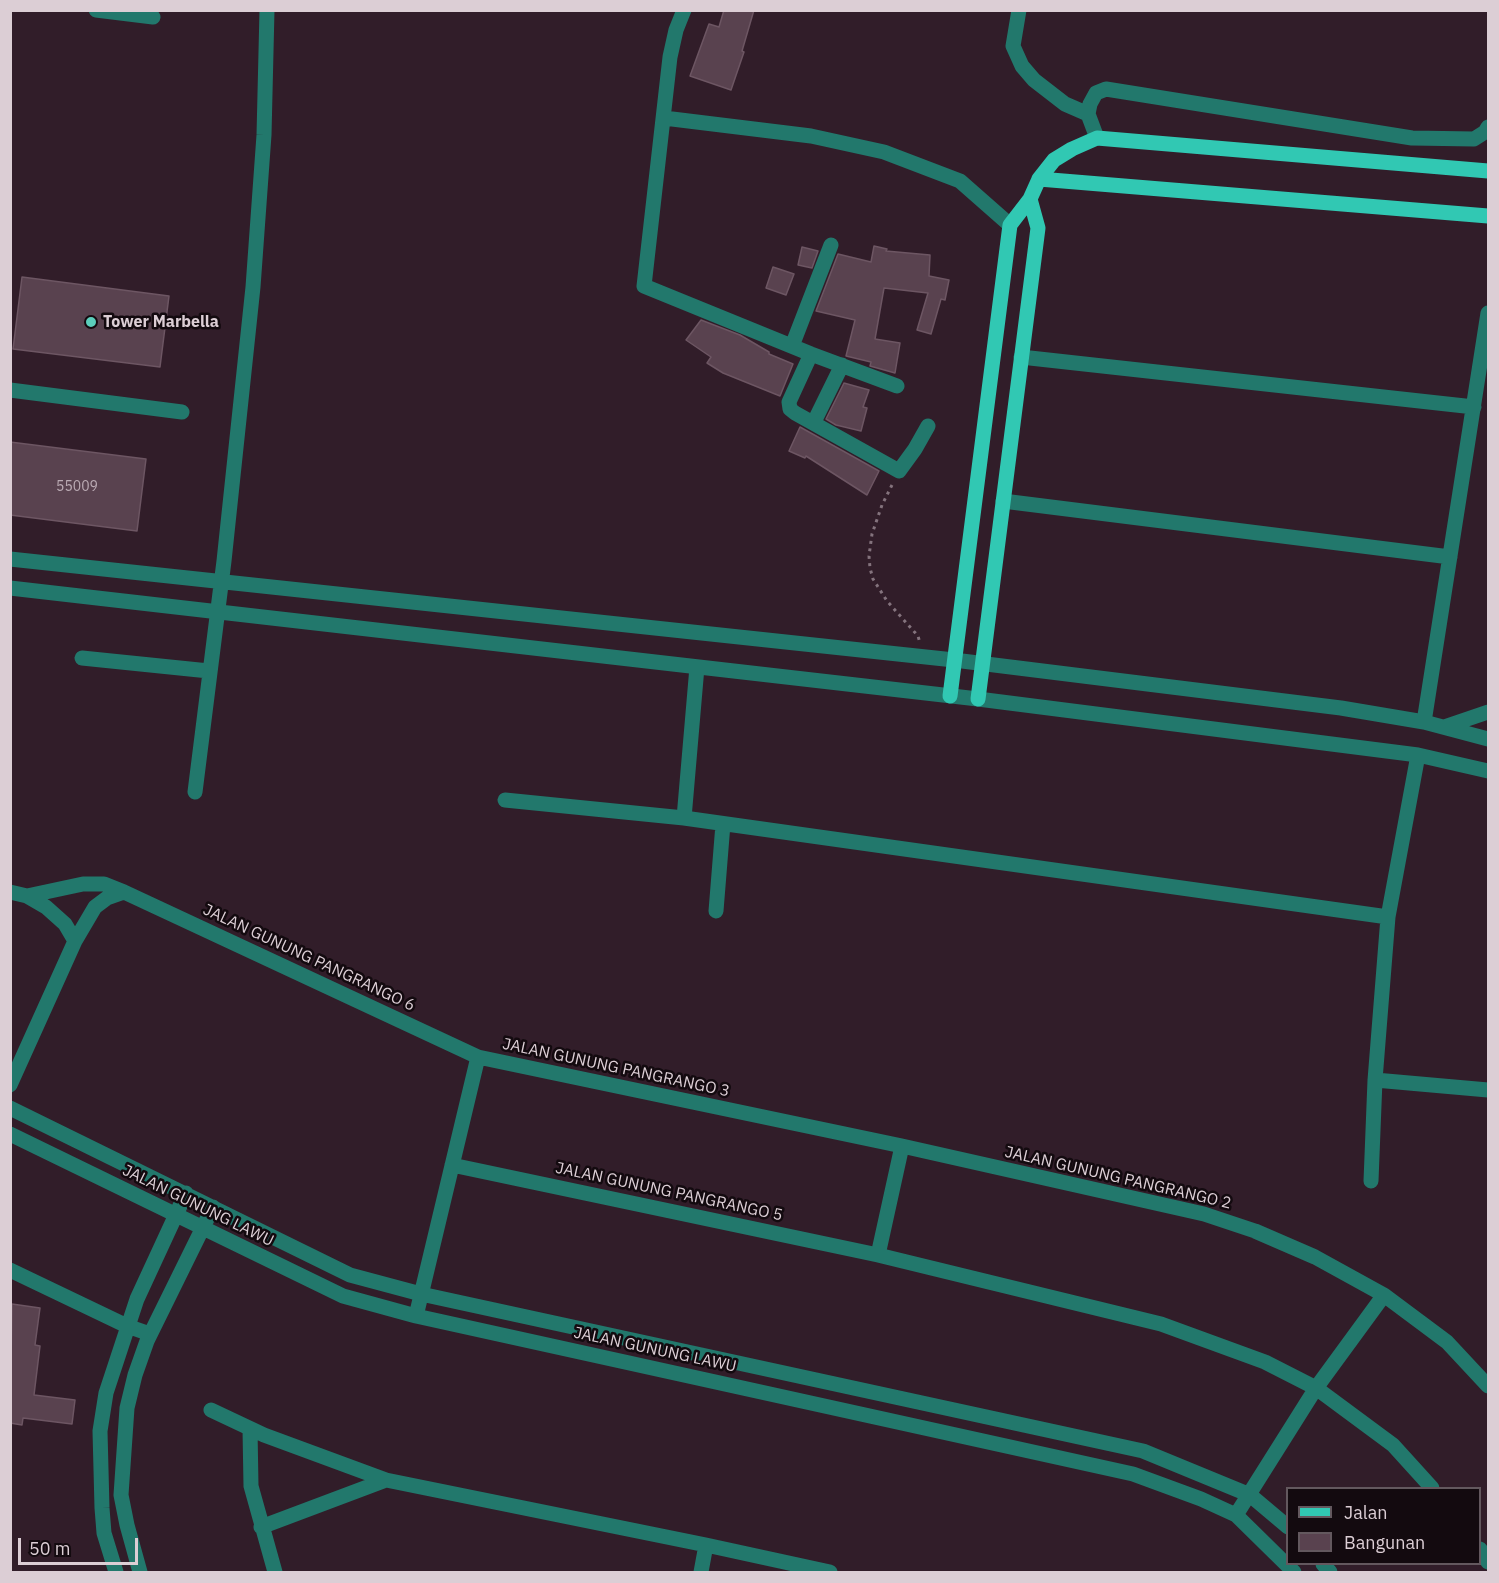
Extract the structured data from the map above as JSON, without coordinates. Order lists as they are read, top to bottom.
{
  "streets": {
    "street": [
      "JALAN GUNUNG PANGRANGO 6",
      "JALAN GUNUNG PANGRANGO 3",
      "JALAN GUNUNG PANGRANGO 2",
      "JALAN GUNUNG PANGRANGO 5",
      "JALAN GUNUNG LAWU"
    ]
  },
  "crossings": [
    ["JALAN GUNUNG PANGRANGO 6", "JALAN GUNUNG PANGRANGO 3"],
    ["JALAN GUNUNG PANGRANGO 3", "JALAN GUNUNG PANGRANGO 2"],
    ["JALAN GUNUNG PANGRANGO 3", "JALAN GUNUNG PANGRANGO 5"],
    ["JALAN GUNUNG PANGRANGO 3", "JALAN GUNUNG LAWU"]
  ],
  "places": ["Tower Marbella"],
  "house_numbers": ["55009"],
  "legend": ["Jalan", "Bangunan"],
  "scale_bar": "50 m"
}
